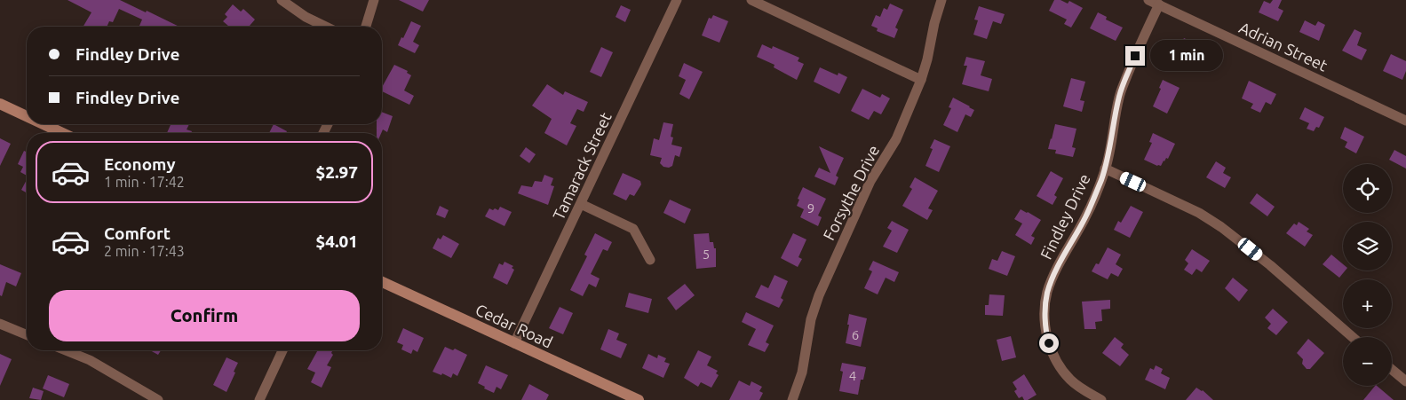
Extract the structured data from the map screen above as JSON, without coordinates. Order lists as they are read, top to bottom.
{
  "streets": {
    "street": [
      "Adrian Street",
      "Tamarack Street",
      "Forsythe Drive",
      "Findley Drive",
      "Cedar Road"
    ]
  },
  "crossings": [
    ["Adrian Street", "Findley Drive"],
    ["Tamarack Street", "Cedar Road"]
  ],
  "house_numbers": [
    "9",
    "5",
    "6",
    "4"
  ],
  "page": {
    "banner": ["Findley Drive", "Findley Drive"],
    "bubble": "1 min",
    "list": [
      {
        "name": "Economy",
        "note": "1 min · 17:42",
        "value": "$2.97"
      },
      {
        "name": "Comfort",
        "note": "2 min · 17:43",
        "value": "$4.01"
      }
    ],
    "map_buttons": ["+", "−"],
    "buttons": "Confirm"
  }
}
